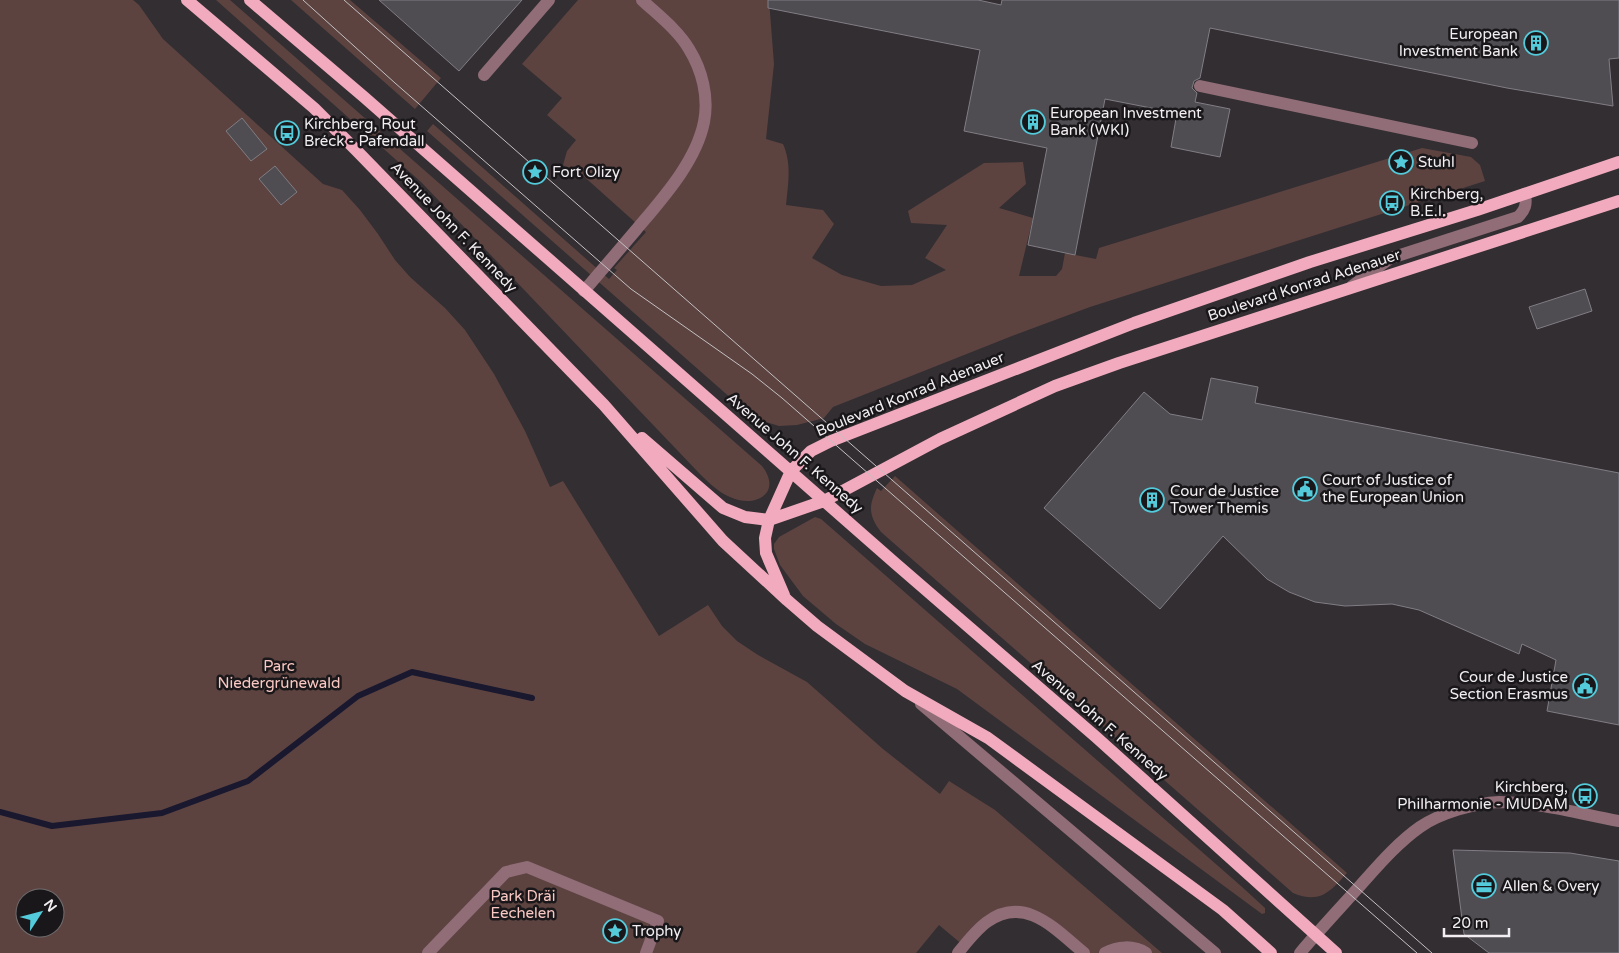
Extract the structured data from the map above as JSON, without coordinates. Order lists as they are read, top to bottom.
{
  "streets": {
    "main road": ["Avenue John F. Kennedy", "Boulevard Konrad Adenauer"]
  },
  "crossings": [
    ["Avenue John F. Kennedy", "Boulevard Konrad Adenauer"]
  ],
  "parks": ["Parc Niedergrünewald", "Park Dräi Eechelen"],
  "places": {
    "building": ["European Investment Bank", "European Investment Bank (WKI)", "Cour de Justice Tower Themis"],
    "bus stop": ["Kirchberg, Rout Bréck - Pafendall", "Kirchberg, B.E.I.", "Kirchberg, Philharmonie - MUDAM"],
    "place": ["Stuhl", "Fort Olizy", "Trophy"],
    "public building": ["Court of Justice of the European Union", "Cour de Justice Section Erasmus"],
    "office": ["Allen & Overy"]
  },
  "scale_bar": "20 m",
  "north": "top right"
}
